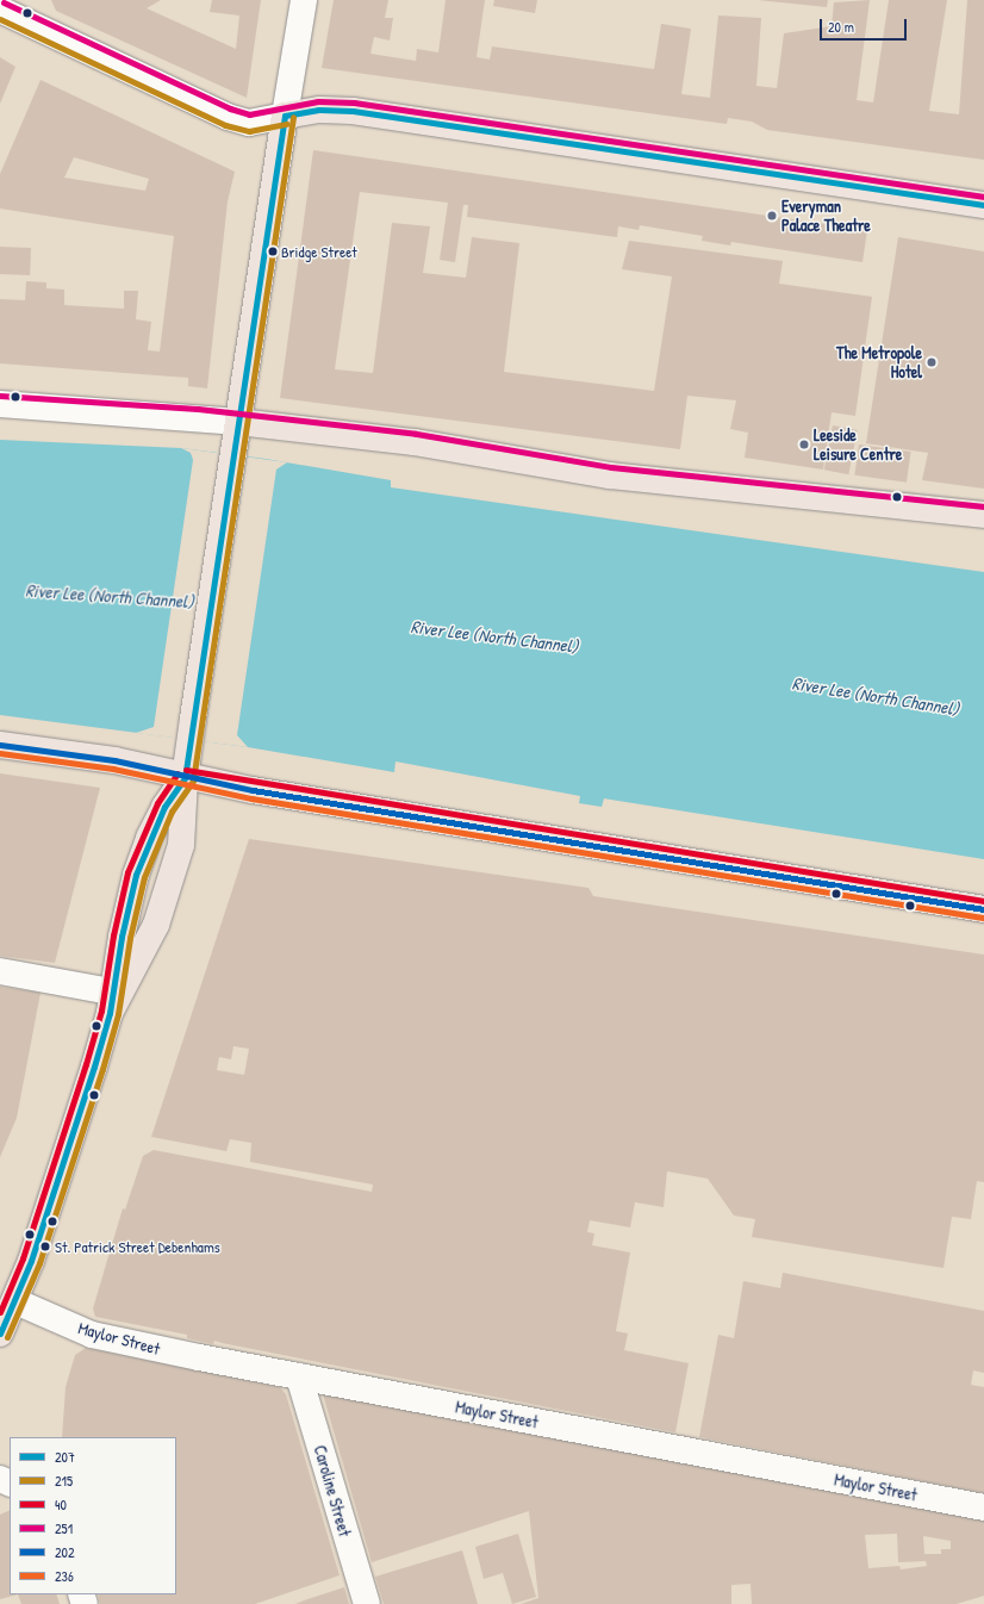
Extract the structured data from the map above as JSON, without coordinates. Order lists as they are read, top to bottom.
{
  "streets": {
    "street": ["Maylor Street", "Caroline Street"]
  },
  "crossings": [
    ["Maylor Street", "Caroline Street"]
  ],
  "water": ["River Lee (North Channel)"],
  "places": [
    "Everyman Palace Theatre",
    "Bridge Street",
    "The Metropole Hotel",
    "Leeside Leisure Centre",
    "St. Patrick Street Debenhams"
  ],
  "lines": [
    "transit line 251",
    "transit line 215",
    "transit line 207",
    "transit line 202",
    "transit line 236",
    "transit line 40"
  ],
  "legend": [
    "207",
    "215",
    "40",
    "251",
    "202",
    "236"
  ],
  "scale_bar": "20 m"
}
